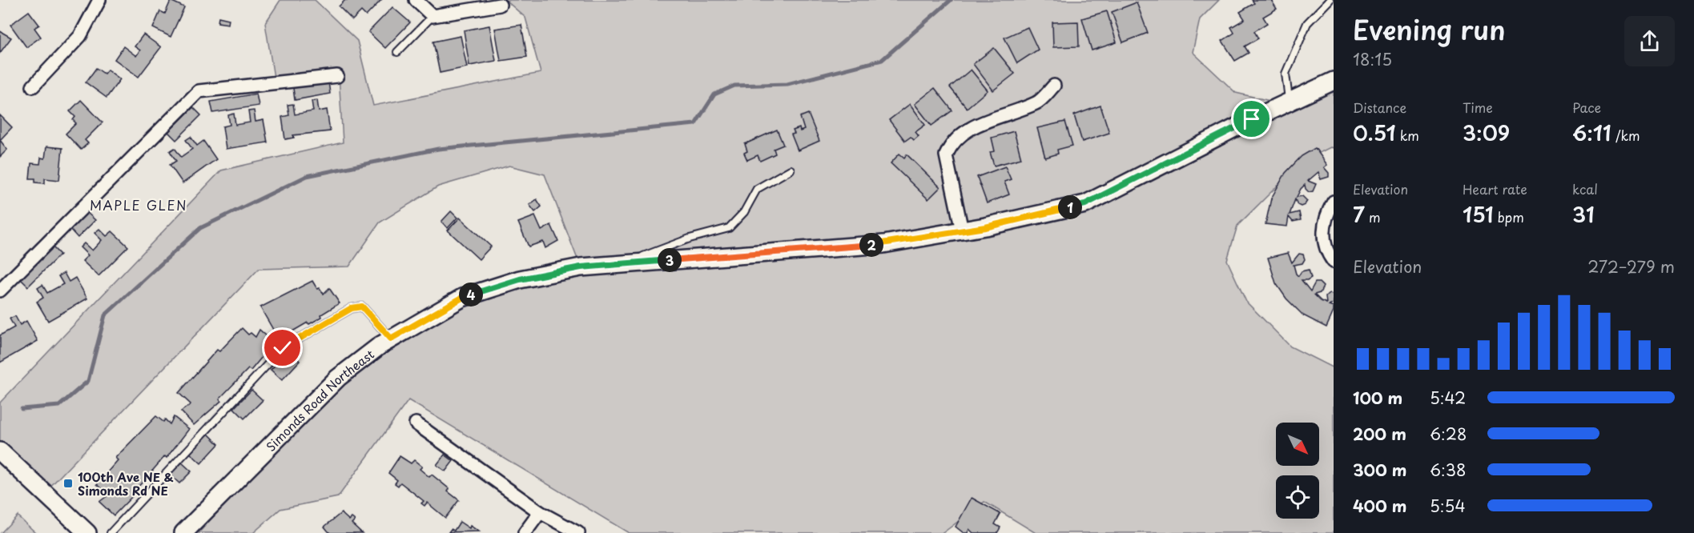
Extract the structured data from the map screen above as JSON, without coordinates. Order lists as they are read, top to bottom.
{
  "streets": {
    "main road": ["Simonds Road Northeast"]
  },
  "districts": ["MAPLE GLEN"],
  "places": {
    "transit": ["100th Ave NE & Simonds Rd NE"]
  },
  "north": "bottom right",
  "page": {
    "heading": ["Evening run", "18:15"],
    "stats": [
      ["Distance", "0.51 km"],
      ["Time", "3:09"],
      ["Pace", "6:11 /km"],
      ["Elevation", "7 m"],
      ["Heart rate", "151 bpm"],
      ["kcal", "31"]
    ],
    "pins": [
      "1",
      "2",
      "3",
      "4"
    ],
    "chart": ["Elevation", "272–279 m"],
    "list": [
      {
        "name": "100 m",
        "note": "5:42"
      },
      {
        "name": "200 m",
        "note": "6:28"
      },
      {
        "name": "300 m",
        "note": "6:38"
      },
      {
        "name": "400 m",
        "note": "5:54"
      }
    ]
  }
}
